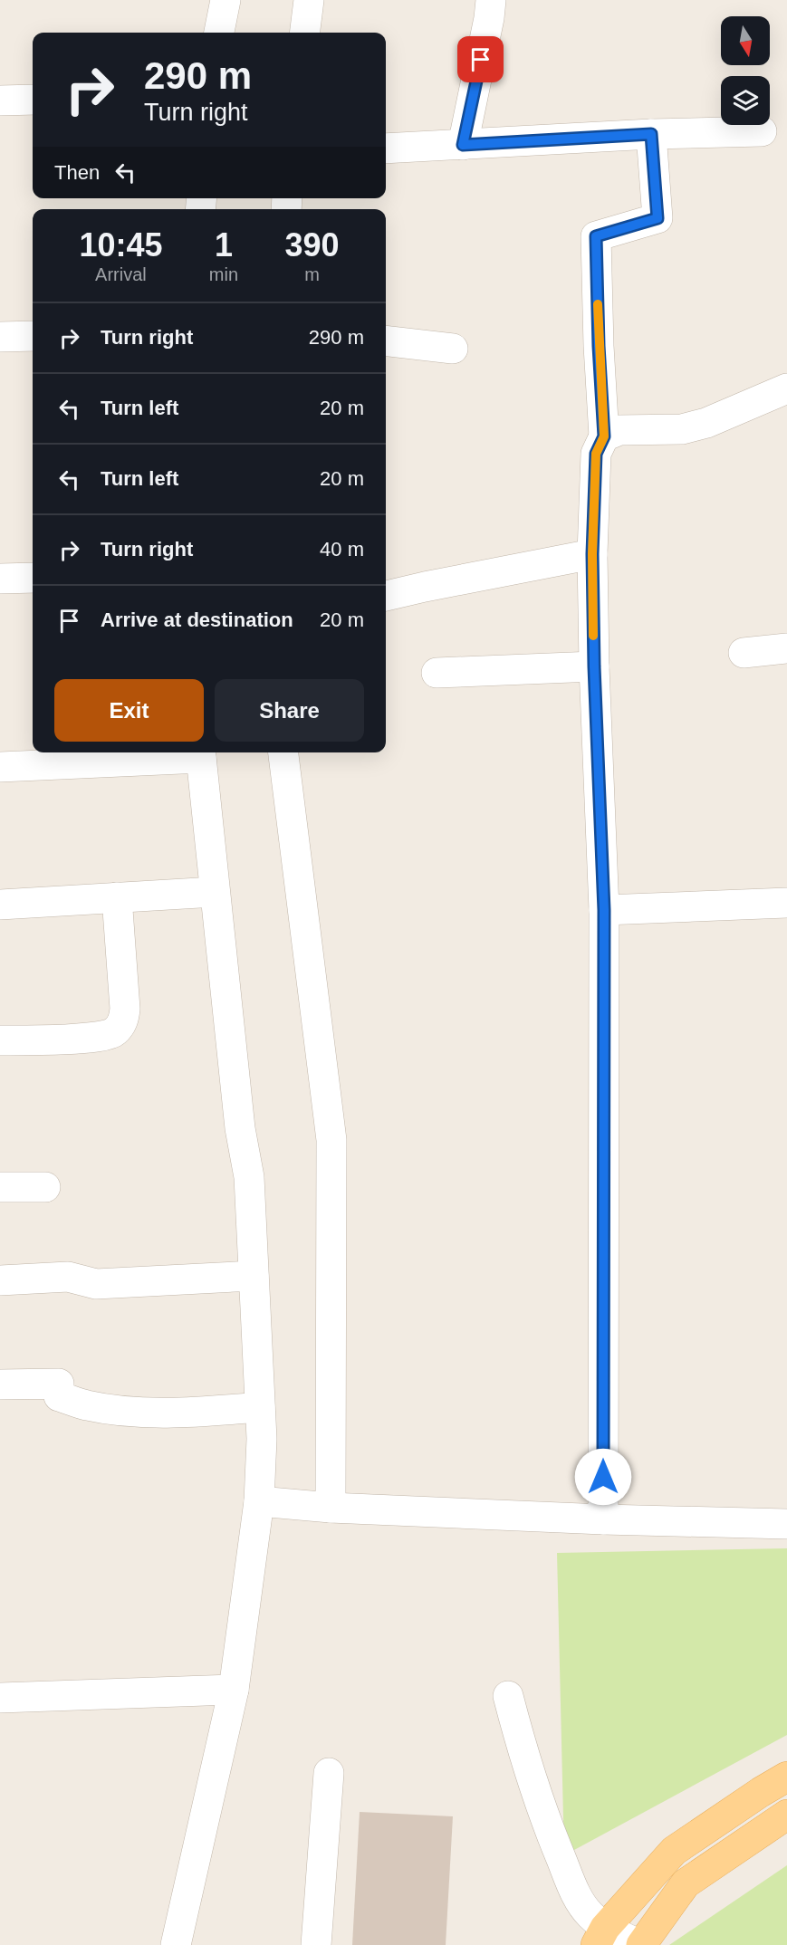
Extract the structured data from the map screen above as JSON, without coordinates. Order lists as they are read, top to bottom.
{
  "north": "bottom",
  "page": {
    "turn": ["290 m", "Turn right"],
    "then": "Then",
    "eta": [
      "10:45",
      "Arrival",
      "1",
      "min",
      "390",
      "m"
    ],
    "list": [
      {
        "name": "Turn right",
        "value": "290 m"
      },
      {
        "name": "Turn left",
        "value": "20 m"
      },
      {
        "name": "Turn left",
        "value": "20 m"
      },
      {
        "name": "Turn right",
        "value": "40 m"
      },
      {
        "name": "Arrive at destination",
        "value": "20 m"
      }
    ],
    "buttons": ["Exit", "Share"]
  }
}
